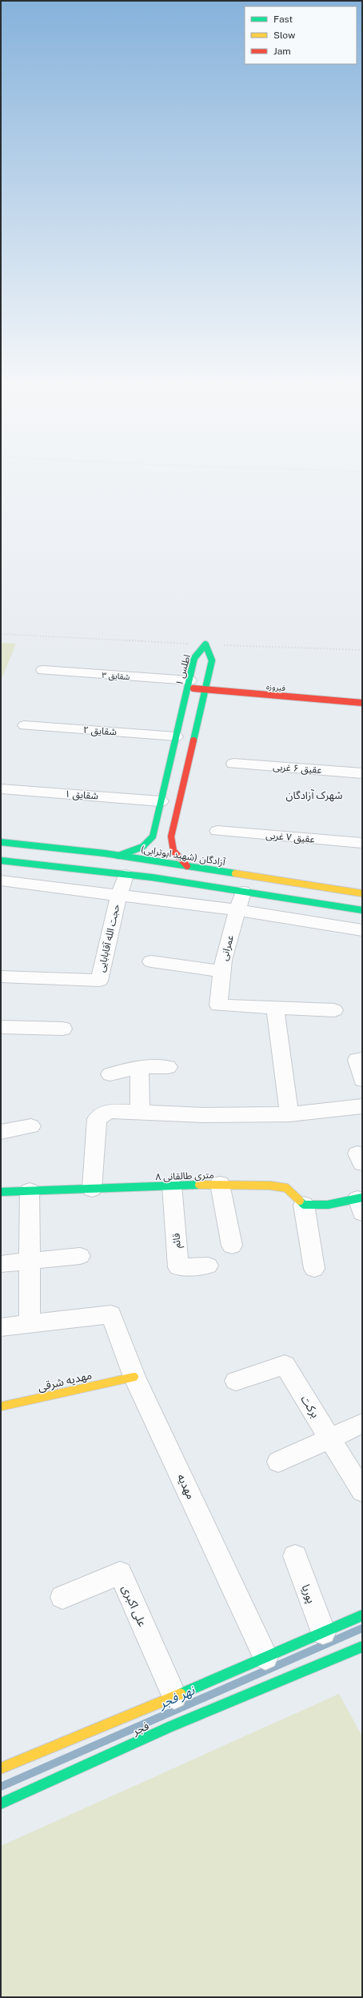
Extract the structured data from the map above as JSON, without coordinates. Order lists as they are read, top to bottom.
{
  "streets": {
    "street": [
      "اطلس ۱",
      "شقایق ۳",
      "فیروزه",
      "شقایق ۲",
      "عقیق ۶ غربی",
      "شقایق ۱",
      "عقیق ۷ غربی",
      "آزادگان (شهید ابوترابی)",
      "حجت الله آقابابایی",
      "عمرانی",
      "۸ متری طالقانی",
      "قائم",
      "مهدیه شرقی",
      "برکت",
      "مهدیه",
      "پوریا",
      "علی اکبری",
      "فجر"
    ]
  },
  "crossings": [
    ["اطلس ۱", "شقایق ۳"],
    ["اطلس ۱", "فیروزه"],
    ["اطلس ۱", "شقایق ۲"],
    ["اطلس ۱", "شقایق ۱"],
    ["اطلس ۱", "آزادگان (شهید ابوترابی)"],
    ["شقایق ۳", "فیروزه"],
    ["۸ متری طالقانی", "قائم"],
    ["مهدیه شرقی", "مهدیه"],
    ["مهدیه", "فجر"],
    ["پوریا", "فجر"],
    ["علی اکبری", "فجر"]
  ],
  "districts": ["شهرک آزادگان"],
  "water": ["نهر فجر"],
  "legend": ["Fast", "Slow", "Jam"]
}
